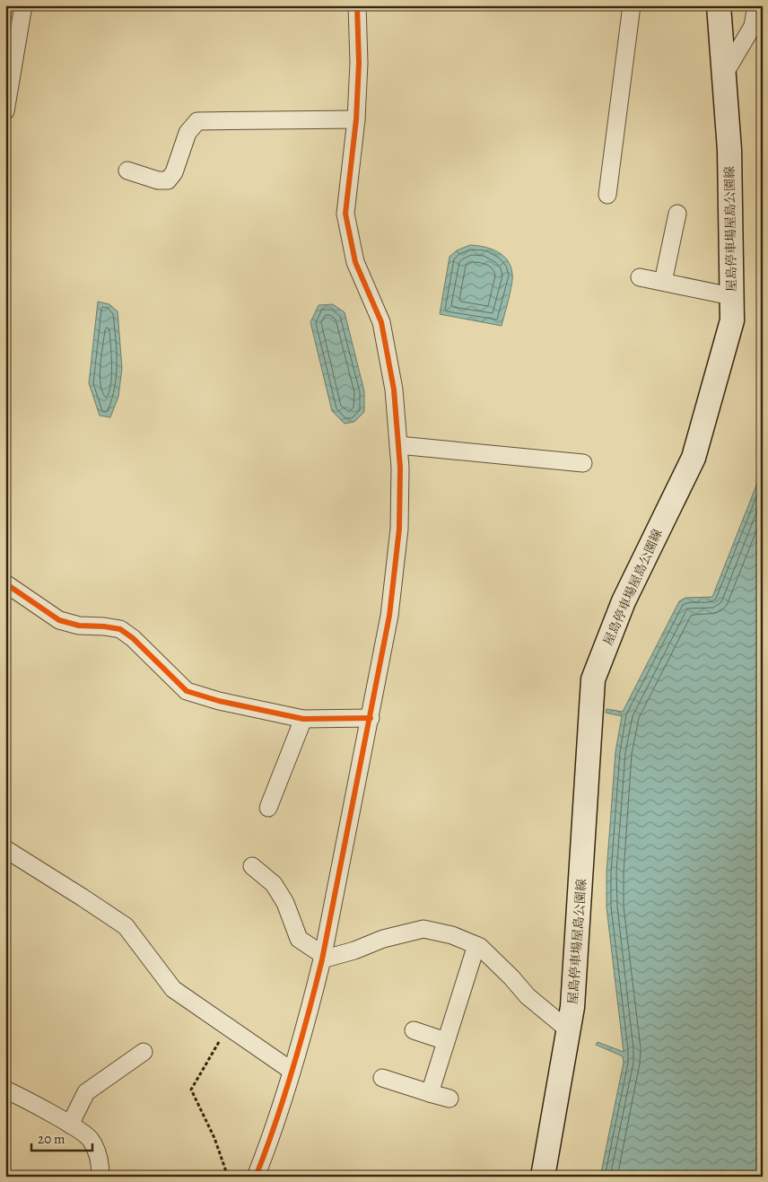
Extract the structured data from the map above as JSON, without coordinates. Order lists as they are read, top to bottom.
{
  "streets": {
    "main road": ["屋島停車場屋島公園線"]
  },
  "scale_bar": "20 m"
}
